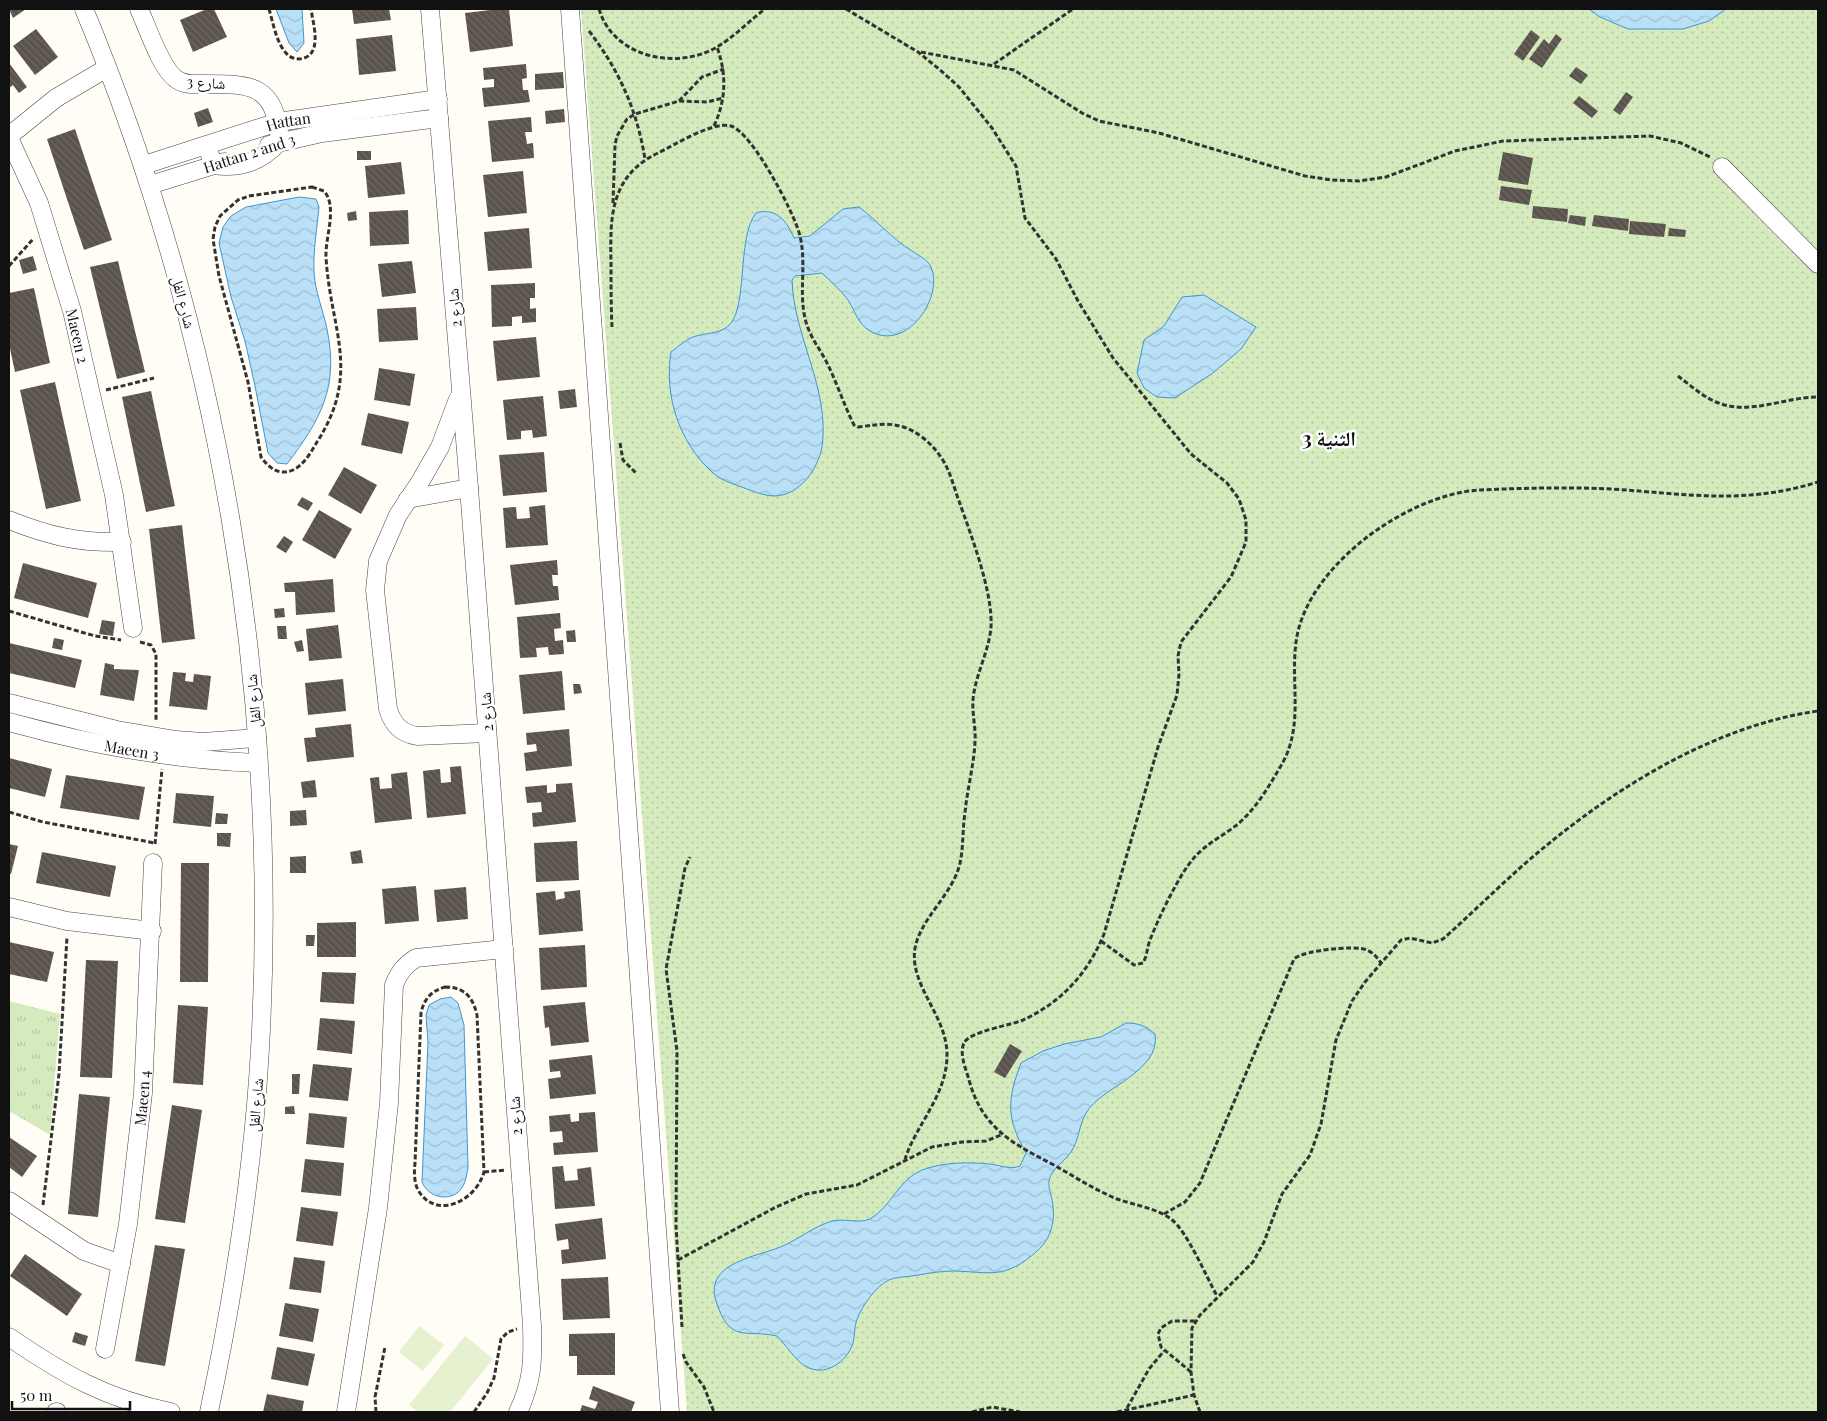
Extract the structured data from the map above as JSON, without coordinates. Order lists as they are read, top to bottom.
{
  "streets": {
    "street": [
      "شارع 3",
      "Hattan",
      "Hattan 2 and 3",
      "شارع الفل",
      "شارع 2",
      "Maeen 2",
      "Maeen 3",
      "Maeen 4"
    ]
  },
  "crossings": [
    ["شارع 3", "Hattan"],
    ["شارع 3", "Hattan 2 and 3"],
    ["Hattan", "شارع الفل"],
    ["Hattan", "شارع 2"],
    ["Hattan 2 and 3", "شارع الفل"],
    ["Hattan 2 and 3", "شارع 2"],
    ["شارع الفل", "Maeen 2"],
    ["شارع الفل", "Maeen 3"]
  ],
  "districts": ["الثنية 3"],
  "scale_bar": "50 m"
}
